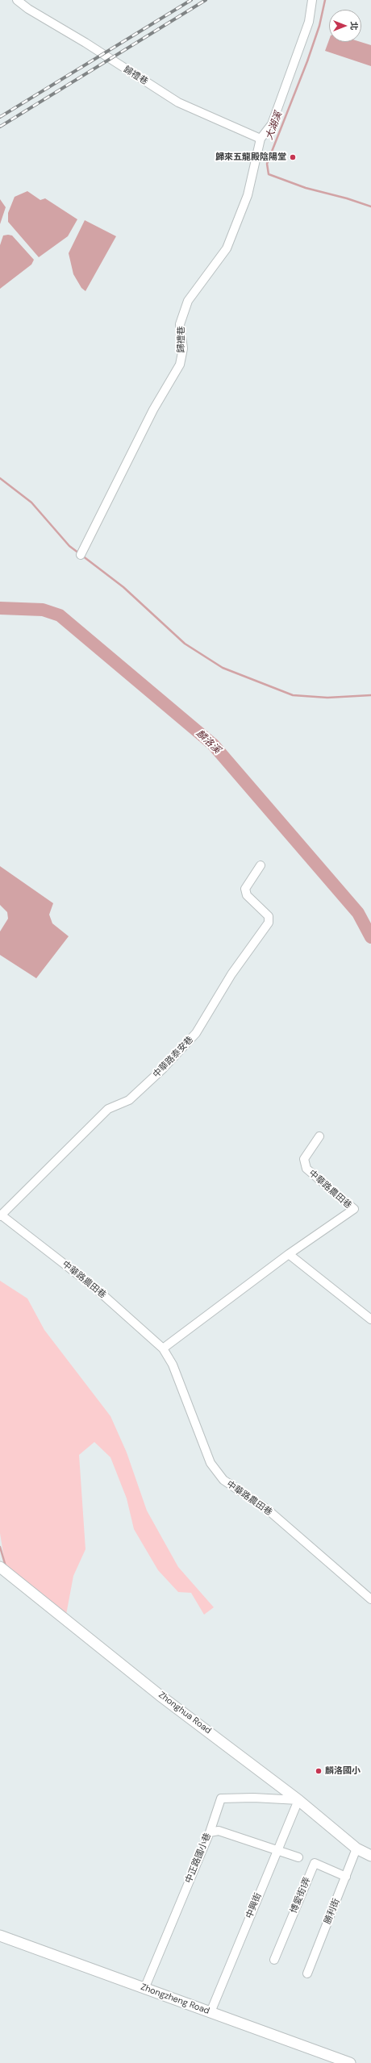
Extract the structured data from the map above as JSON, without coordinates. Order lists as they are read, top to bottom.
{
  "streets": {
    "street": [
      "歸禮巷",
      "中華路泰安巷",
      "中華路農田巷",
      "Zhonghua Road",
      "中正路國小巷",
      "博愛街1弄",
      "中興街",
      "勝利街",
      "Zhongzheng Road"
    ]
  },
  "crossings": [
    ["中華路泰安巷", "中華路農田巷"],
    ["Zhonghua Road", "中正路國小巷"],
    ["Zhonghua Road", "中興街"],
    ["Zhonghua Road", "勝利街"],
    ["中正路國小巷", "中興街"],
    ["中正路國小巷", "Zhongzheng Road"],
    ["博愛街1弄", "勝利街"],
    ["中興街", "Zhongzheng Road"]
  ],
  "water": ["大湖溪", "麟洛溪"],
  "places": ["歸來五龍殿陰陽堂", "麟洛國小"],
  "north": "right"
}
